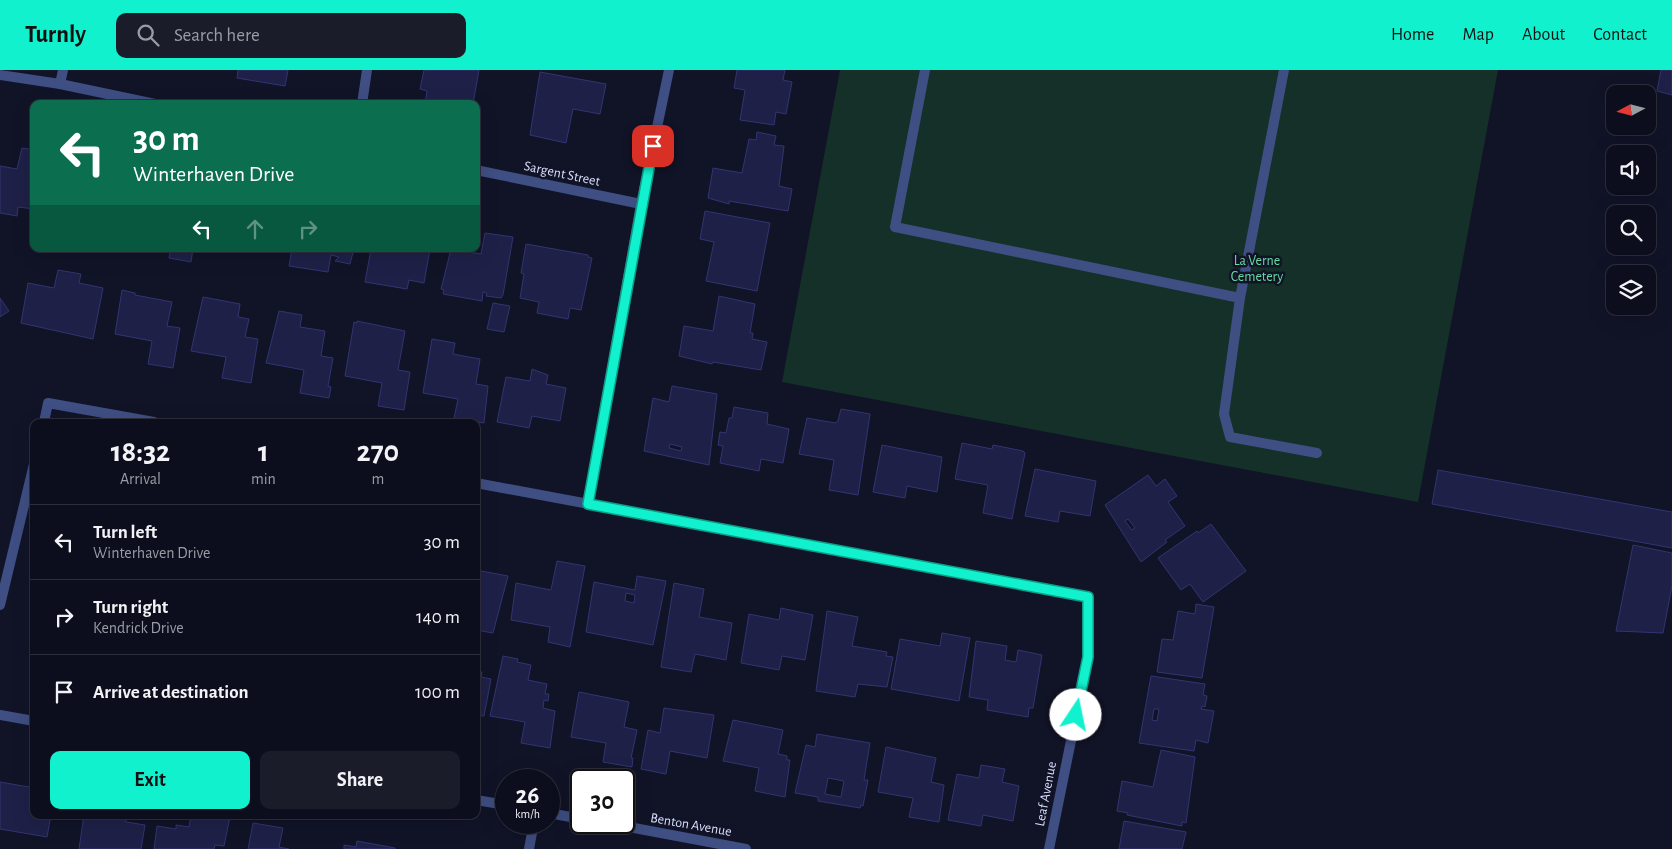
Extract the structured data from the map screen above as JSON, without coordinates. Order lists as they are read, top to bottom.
{
  "streets": {
    "street": ["Sargent Street", "Leaf Avenue", "Benton Avenue"]
  },
  "parks": ["La Verne Cemetery"],
  "north": "left",
  "page": {
    "header": "Turnly",
    "search": "Search here",
    "nav": [
      "Home",
      "Map",
      "About",
      "Contact"
    ],
    "turn": ["30 m", "Winterhaven Drive"],
    "eta": [
      "18:32",
      "Arrival",
      "1",
      "min",
      "270",
      "m"
    ],
    "list": [
      {
        "name": "Turn left",
        "note": "Winterhaven Drive",
        "value": "30 m"
      },
      {
        "name": "Turn right",
        "note": "Kendrick Drive",
        "value": "140 m"
      },
      {
        "name": "Arrive at destination",
        "value": "100 m"
      }
    ],
    "buttons": ["Exit", "Share"],
    "speed": "26 km/h",
    "limit": "30"
  }
}
